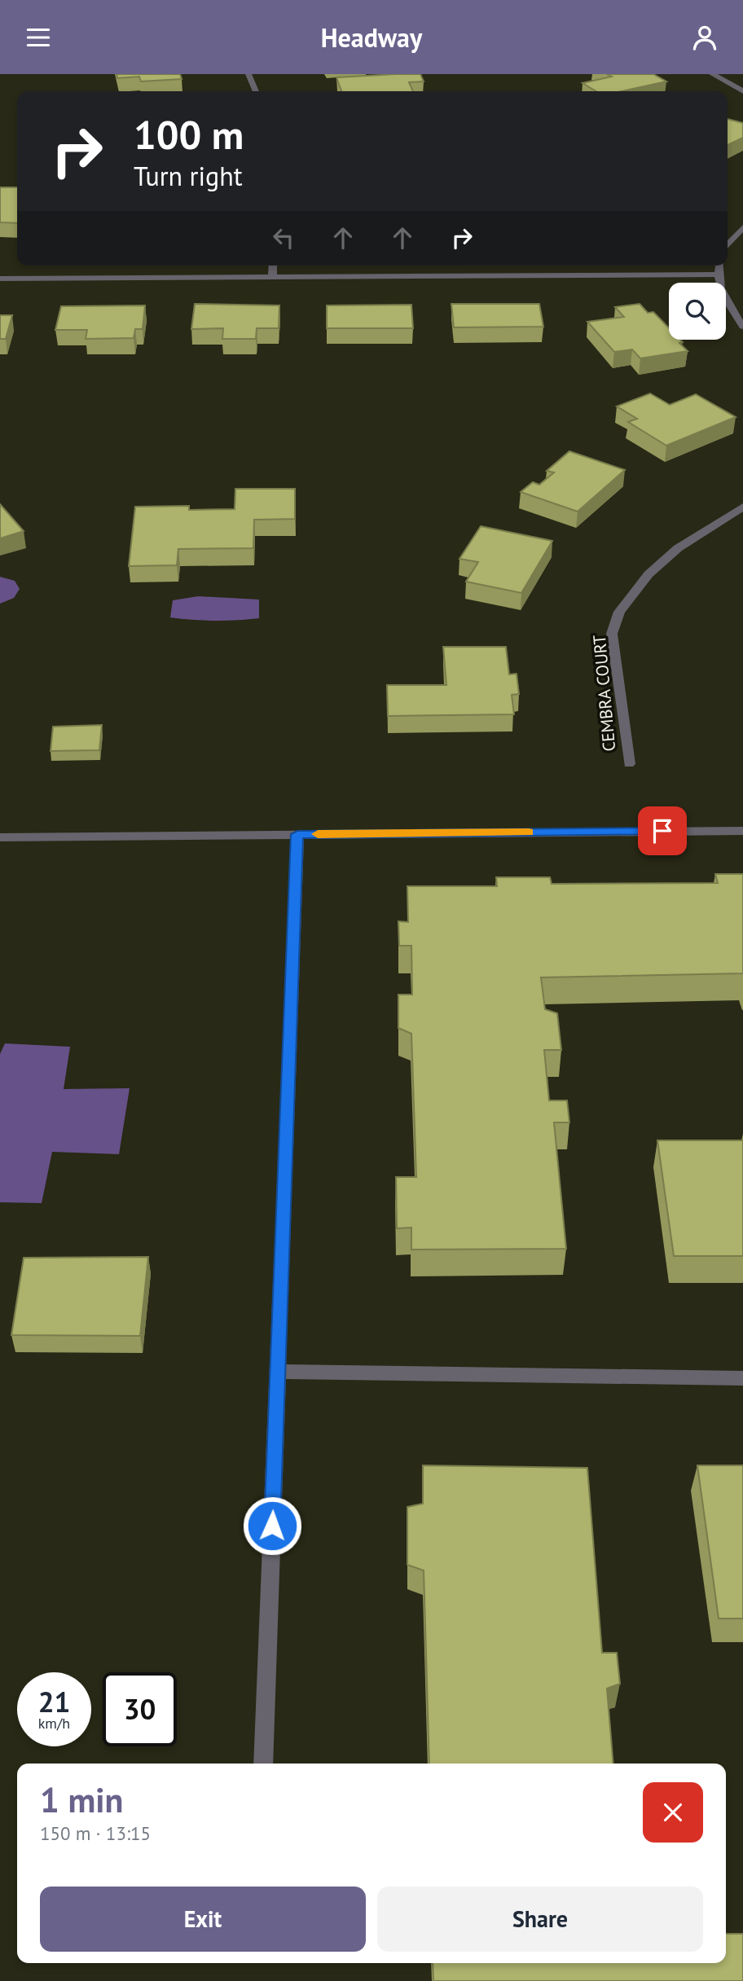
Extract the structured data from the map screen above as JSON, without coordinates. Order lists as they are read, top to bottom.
{
  "streets": {
    "street": ["CEMBRA COURT"]
  },
  "page": {
    "header": "Headway",
    "turn": ["100 m", "Turn right"],
    "speed": "21 km/h",
    "limit": "30",
    "heading": ["1 min", "150 m · 13:15"],
    "buttons": ["Exit", "Share"]
  }
}
